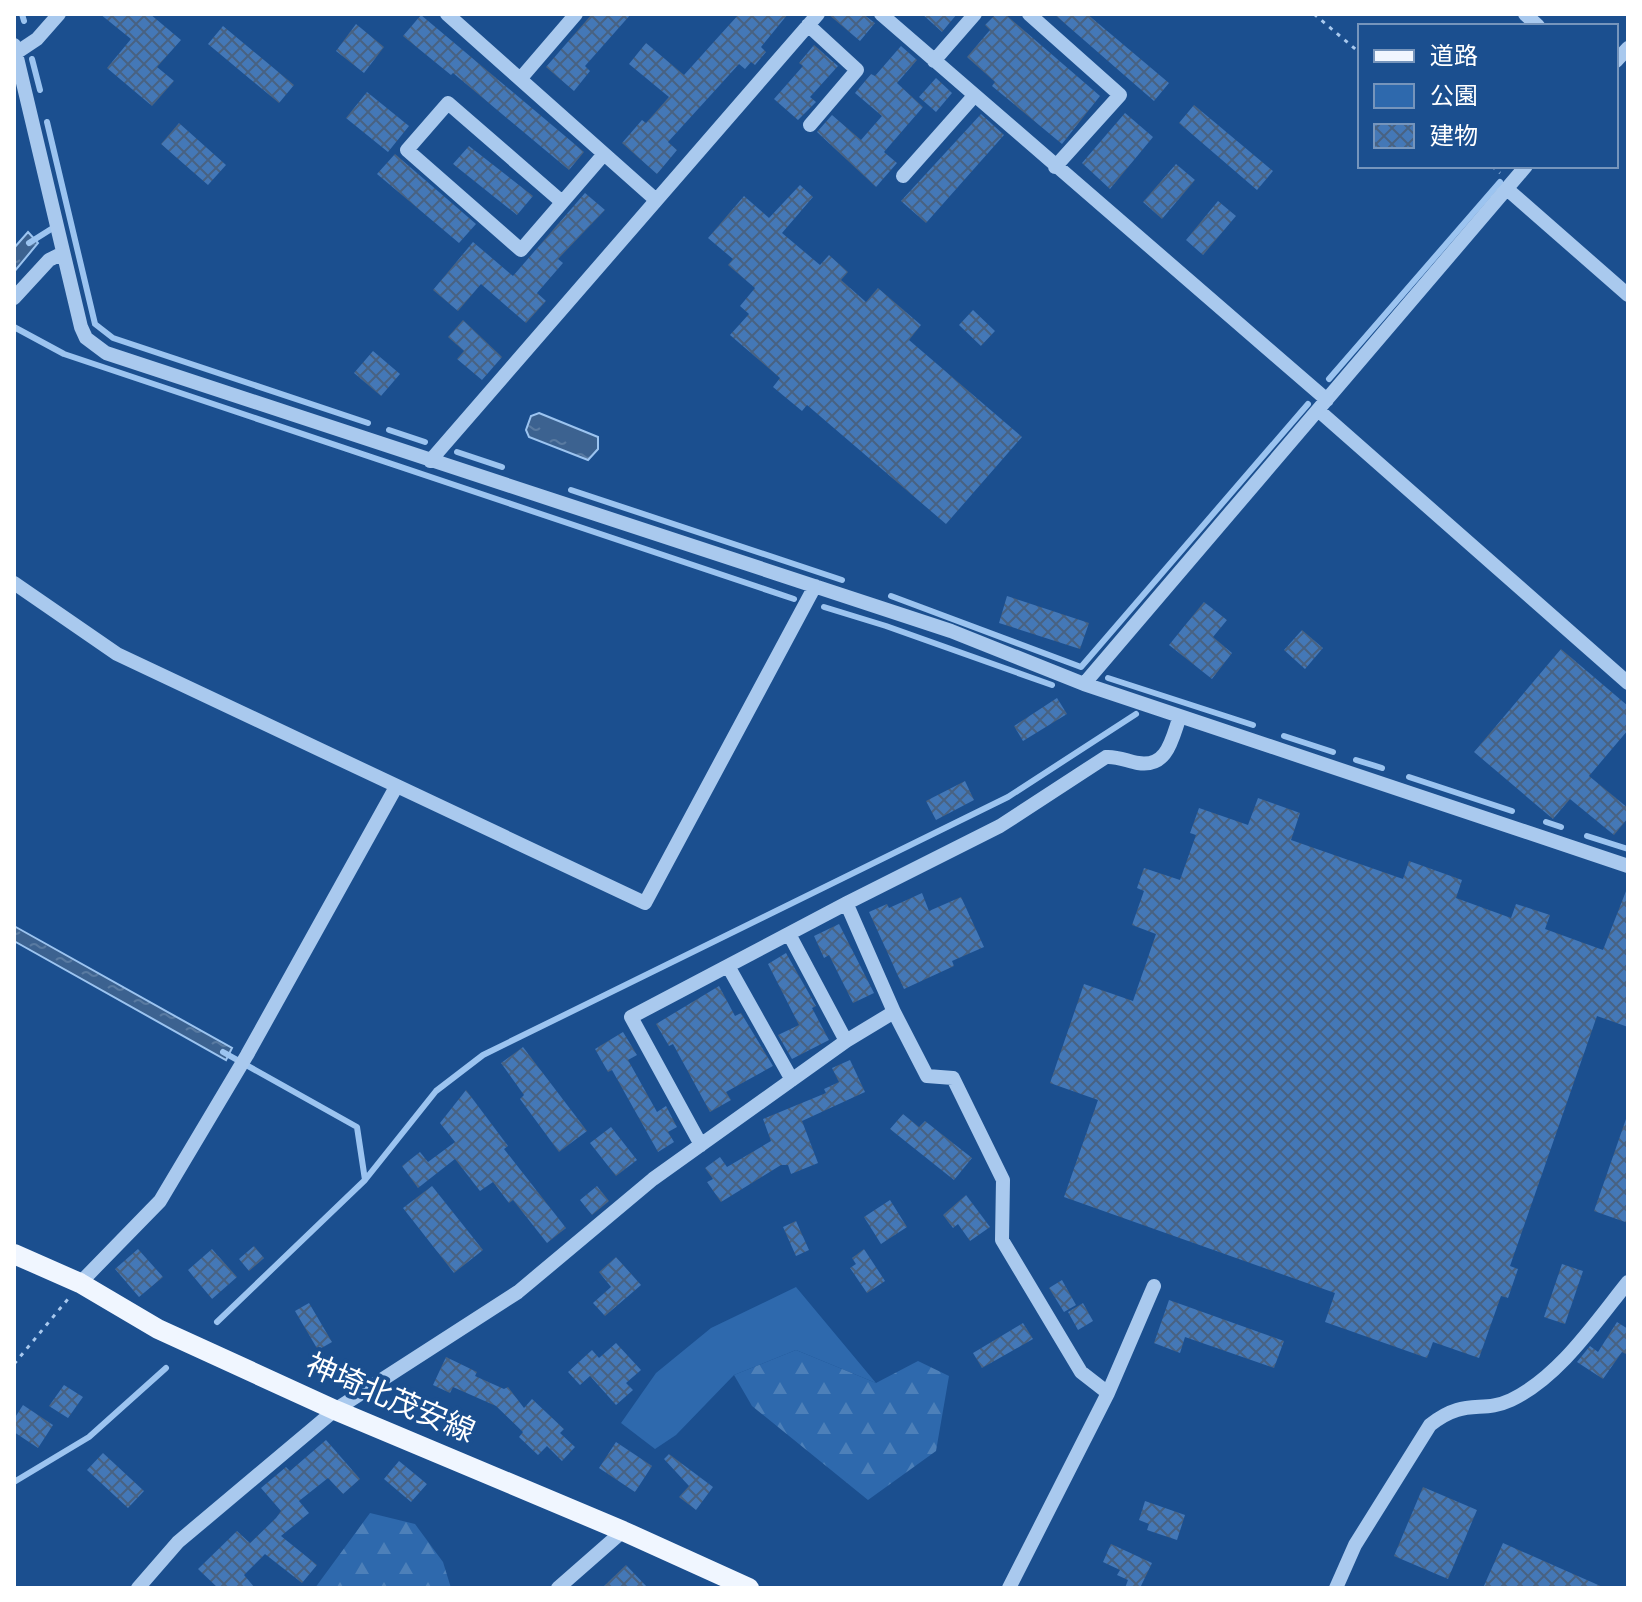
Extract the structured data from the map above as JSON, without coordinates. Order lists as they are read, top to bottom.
{
  "streets": {
    "main road": ["神埼北茂安線"]
  },
  "legend": ["道路", "公園", "建物"]
}
